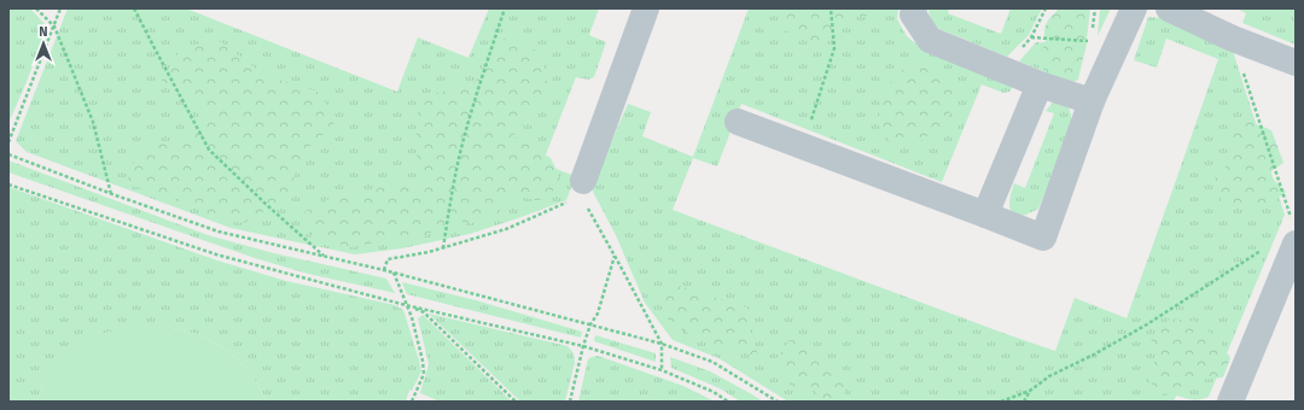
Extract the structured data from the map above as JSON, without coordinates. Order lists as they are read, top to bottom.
{
  "north": "top"
}
